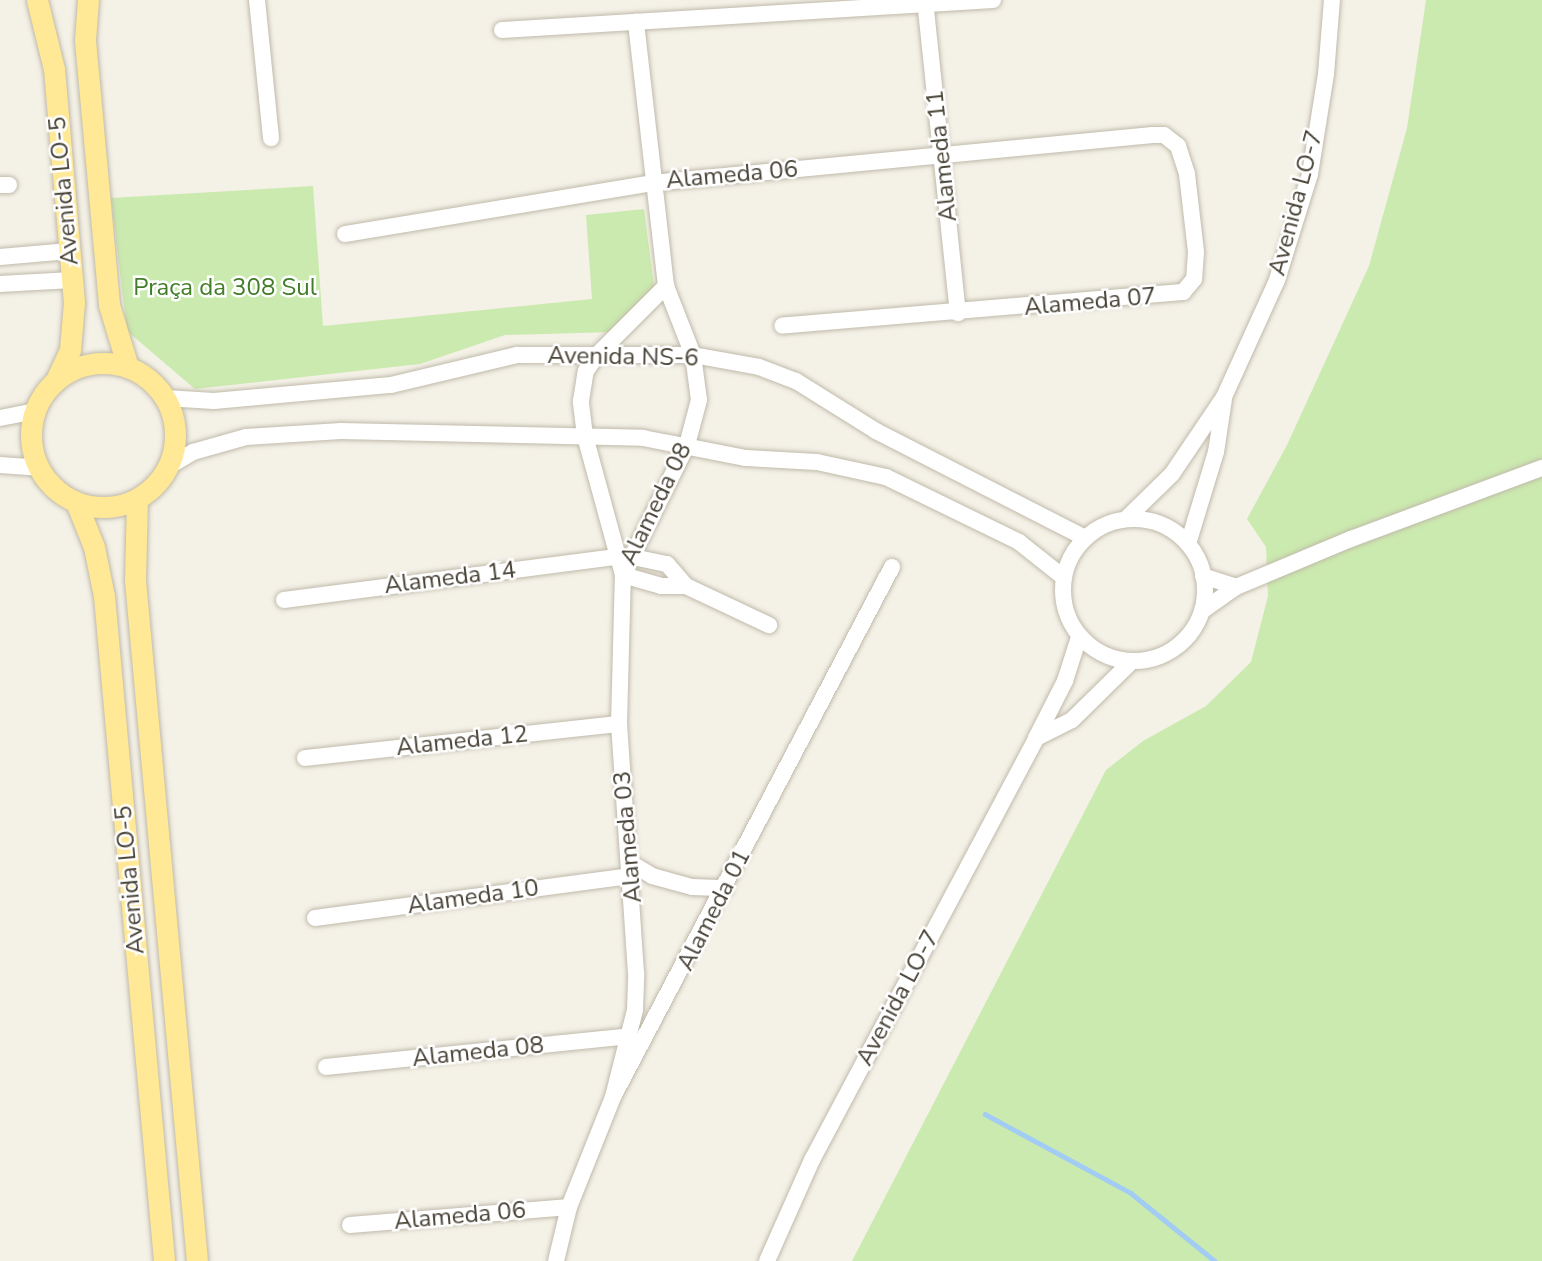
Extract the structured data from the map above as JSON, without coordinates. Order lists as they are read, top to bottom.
{
  "streets": {
    "main road": ["Avenida LO-5"],
    "street": [
      "Alameda 11",
      "Alameda 06",
      "Avenida LO-7",
      "Alameda 07",
      "Avenida NS-6",
      "Alameda 08",
      "Alameda 14",
      "Alameda 12",
      "Alameda 03",
      "Alameda 10",
      "Alameda 01"
    ]
  },
  "crossings": [
    ["Alameda 11", "Alameda 06"],
    ["Alameda 11", "Alameda 07"],
    ["Alameda 06", "Alameda 07"],
    ["Alameda 06", "Alameda 08"],
    ["Alameda 06", "Alameda 01"],
    ["Avenida LO-5", "Avenida NS-6"],
    ["Avenida LO-7", "Avenida NS-6"],
    ["Avenida NS-6", "Alameda 08"],
    ["Alameda 08", "Alameda 14"],
    ["Alameda 08", "Alameda 03"],
    ["Alameda 12", "Alameda 03"],
    ["Alameda 03", "Alameda 10"],
    ["Alameda 03", "Alameda 01"]
  ],
  "parks": ["Praça da 308 Sul"]
}
